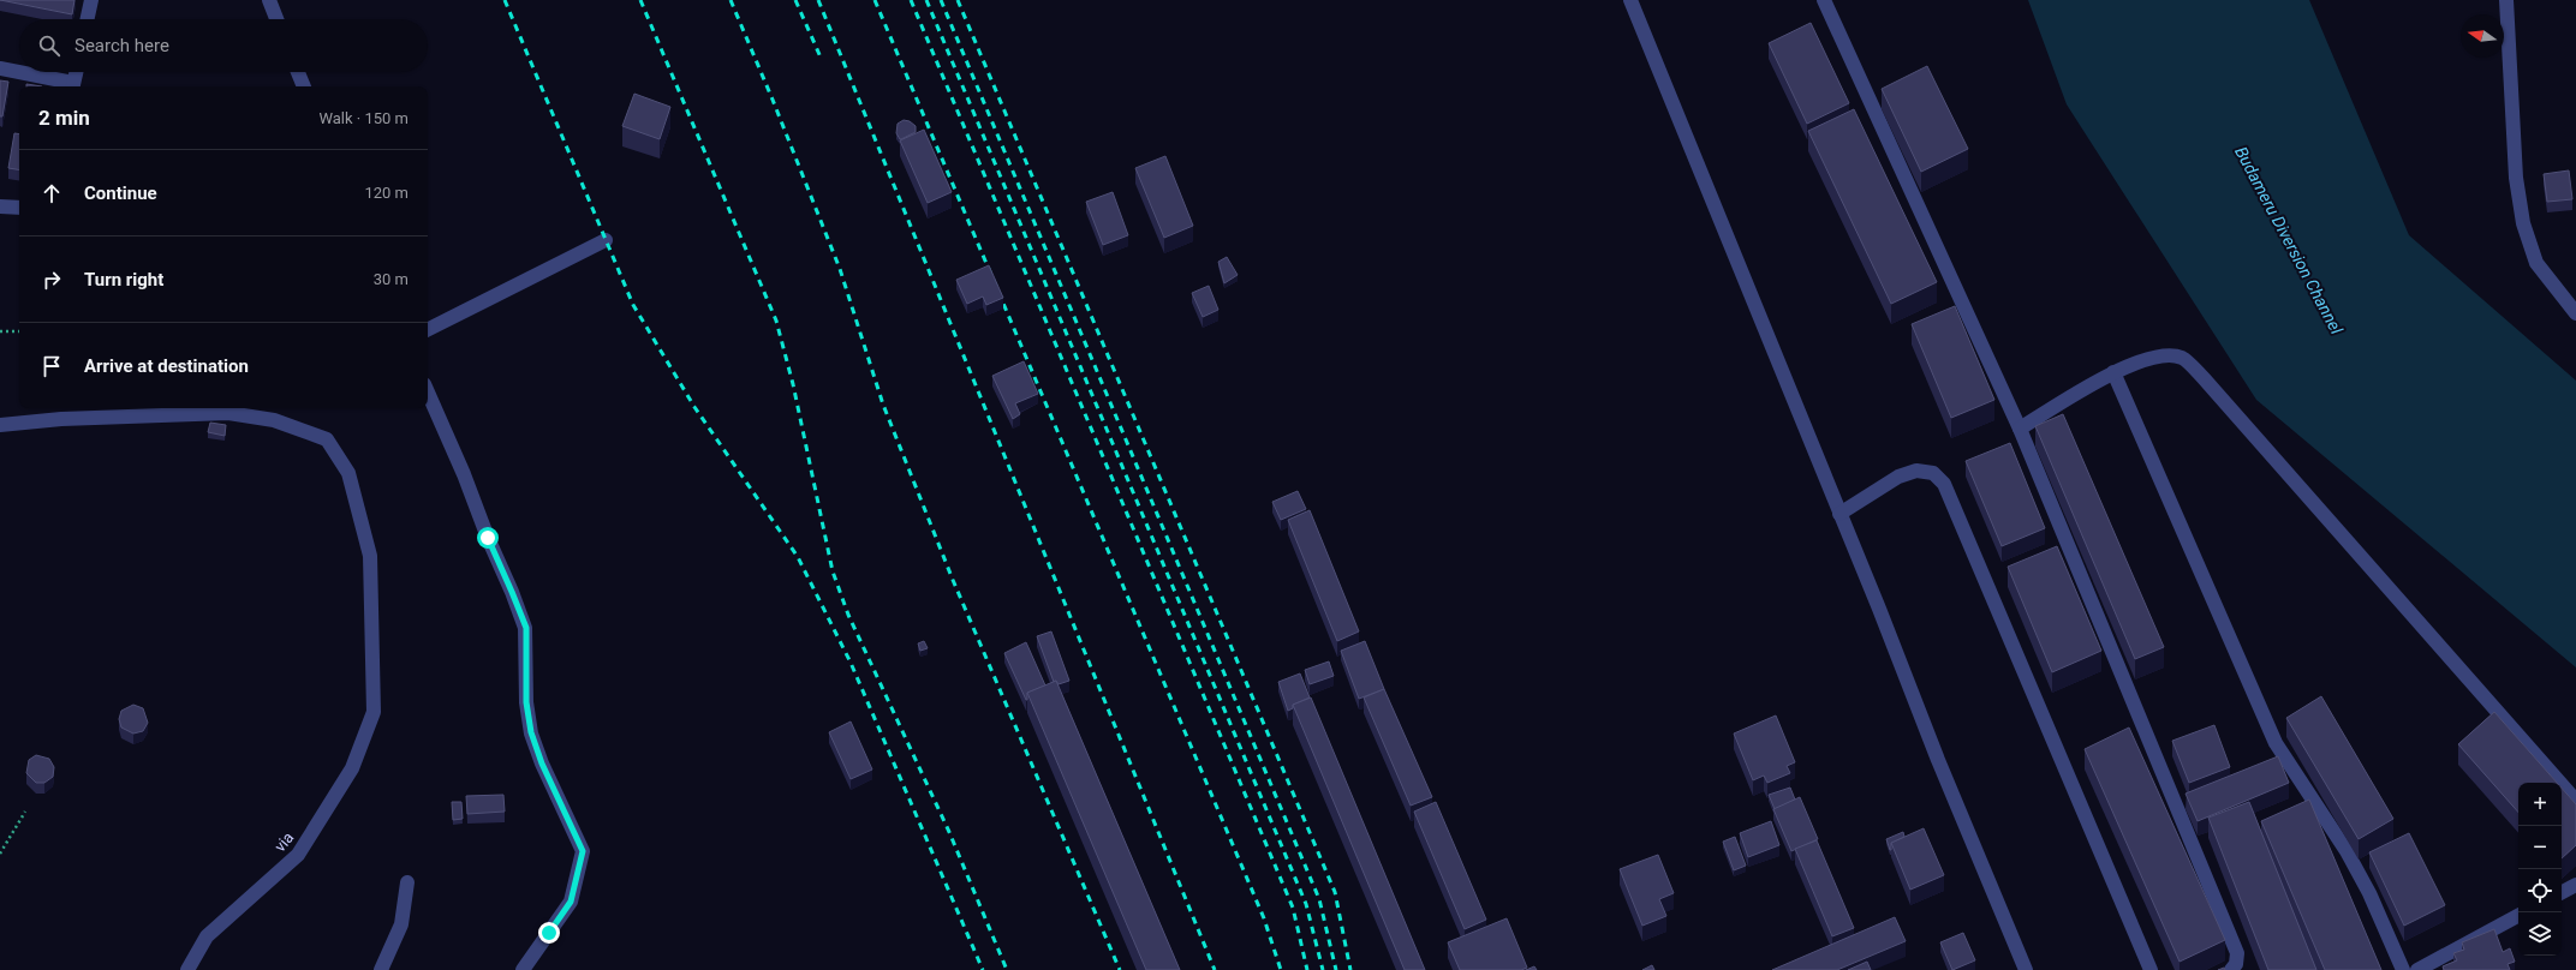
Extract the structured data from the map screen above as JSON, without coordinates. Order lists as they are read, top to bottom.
{
  "streets": {
    "street": ["via"]
  },
  "water": ["Budameru Diversion Channel"],
  "north": "left",
  "page": {
    "search": "Search here",
    "heading": ["2 min", "Walk · 150 m"],
    "list": [
      ["Continue", "120 m"],
      ["Turn right", "30 m"],
      "Arrive at destination"
    ],
    "map_buttons": ["+", "−"]
  }
}
